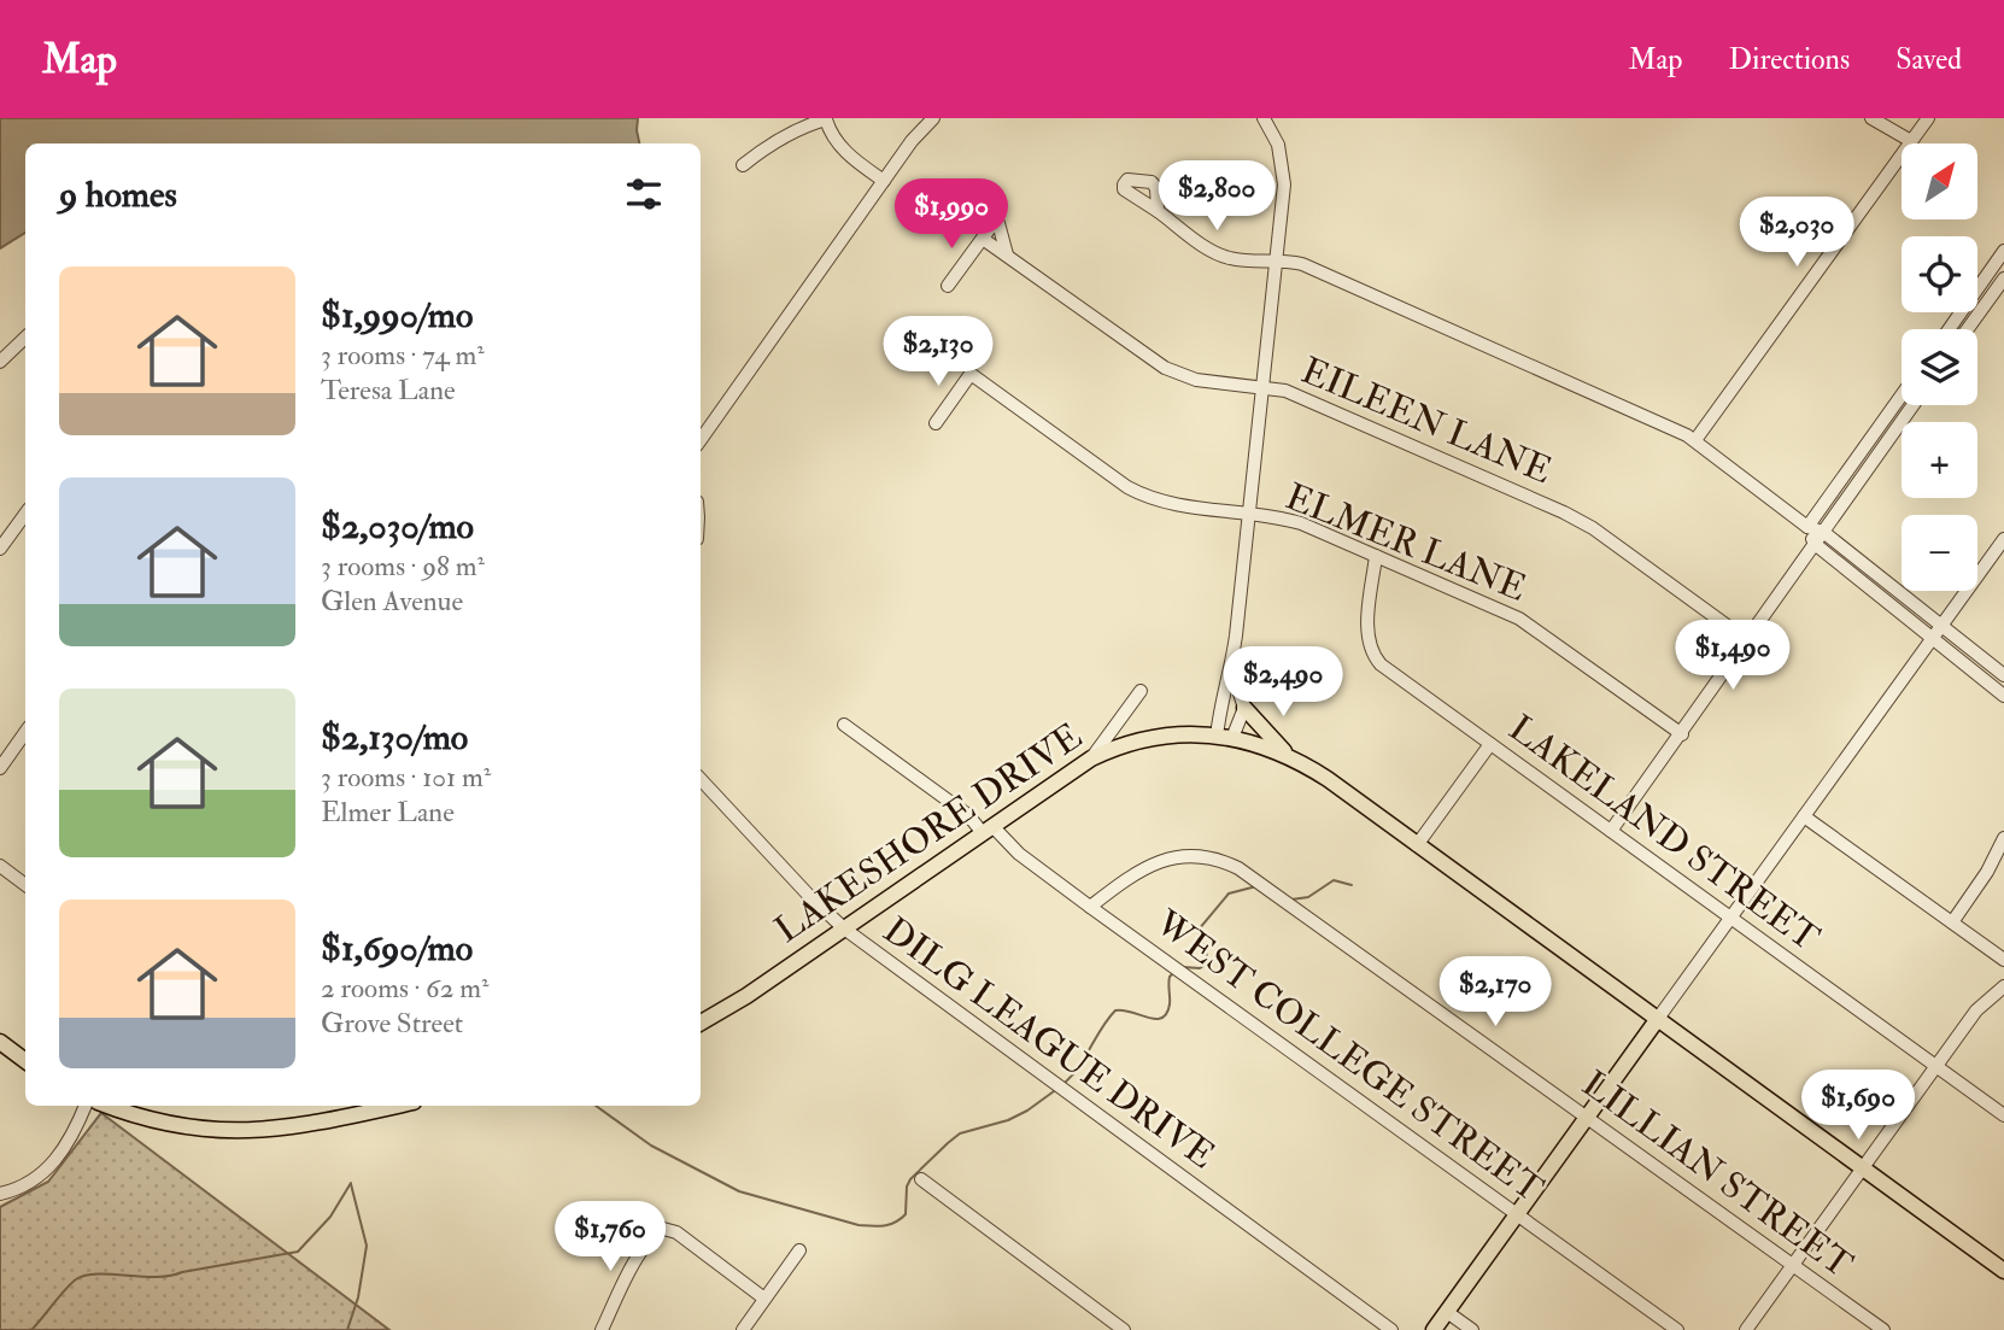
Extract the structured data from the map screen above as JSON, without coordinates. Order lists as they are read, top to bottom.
{
  "streets": {
    "main road": ["LAKESHORE DRIVE"],
    "street": [
      "EILEEN LANE",
      "ELMER LANE",
      "LAKELAND STREET",
      "DILG LEAGUE DRIVE",
      "WEST COLLEGE STREET",
      "LILLIAN STREET"
    ]
  },
  "crossings": [
    ["ELMER LANE", "LAKELAND STREET"],
    ["LAKESHORE DRIVE", "DILG LEAGUE DRIVE"],
    ["LAKESHORE DRIVE", "WEST COLLEGE STREET"],
    ["WEST COLLEGE STREET", "LILLIAN STREET"]
  ],
  "north": "top right",
  "page": {
    "header": "Map",
    "nav": ["Map", "Directions", "Saved"],
    "map_buttons": ["+", "−"],
    "heading": "9 homes",
    "price": [
      "$2,800",
      "$1,990",
      "$2,030",
      "$2,130",
      "$1,490",
      "$2,490",
      "$2,170",
      "$1,690",
      "$1,760"
    ],
    "list": [
      {
        "name": "$1,990/mo",
        "note": "3 rooms · 74 m² · Teresa Lane"
      },
      {
        "name": "$2,030/mo",
        "note": "3 rooms · 98 m² · Glen Avenue"
      },
      {
        "name": "$2,130/mo",
        "note": "3 rooms · 101 m² · Elmer Lane"
      },
      {
        "name": "$1,690/mo",
        "note": "2 rooms · 62 m² · Grove Street"
      }
    ]
  }
}
